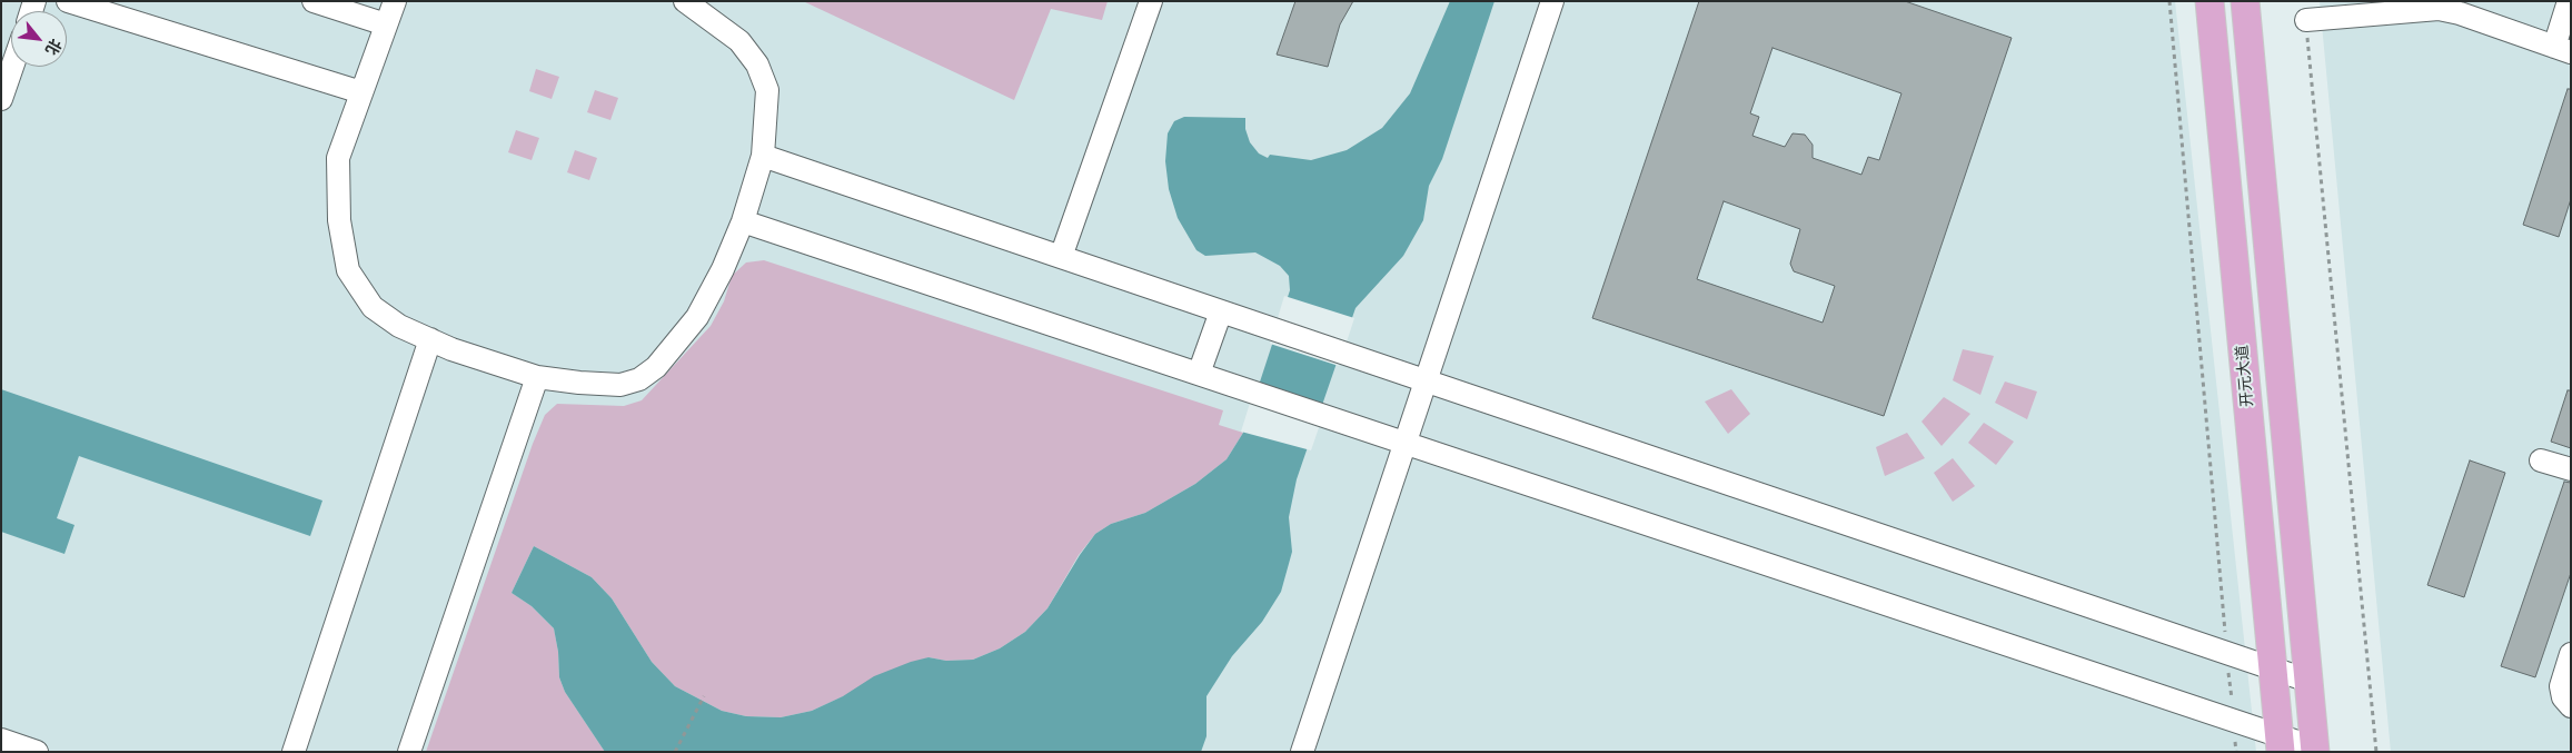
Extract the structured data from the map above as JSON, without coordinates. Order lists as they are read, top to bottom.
{
  "streets": {
    "main road": ["开元大道"]
  },
  "north": "bottom right"
}
